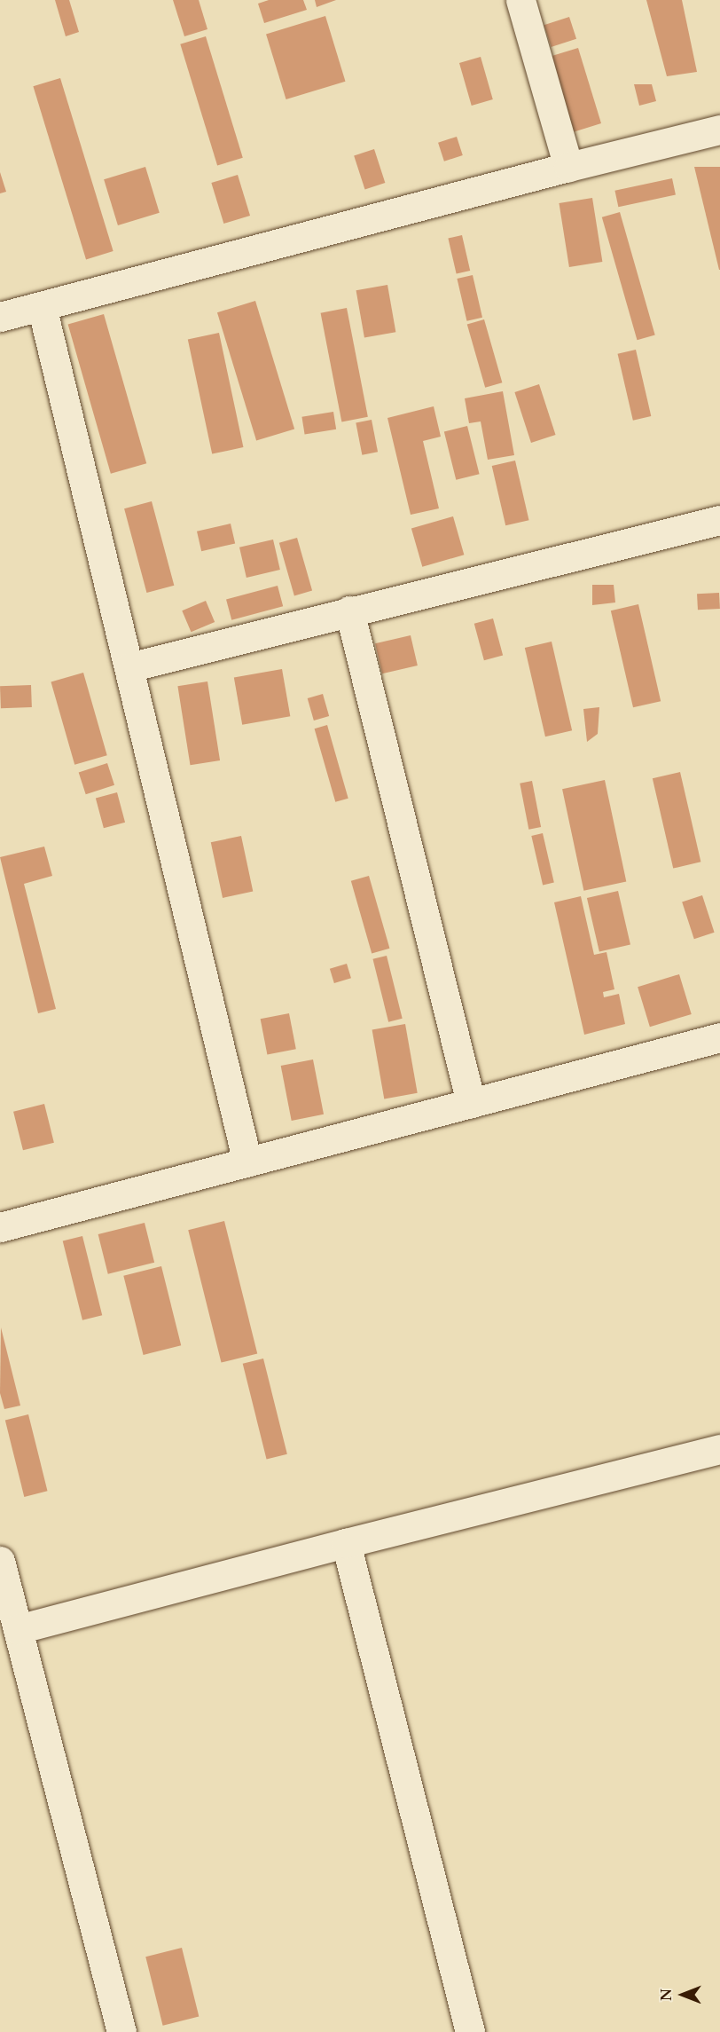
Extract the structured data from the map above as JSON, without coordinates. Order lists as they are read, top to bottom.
{
  "north": "left"
}
